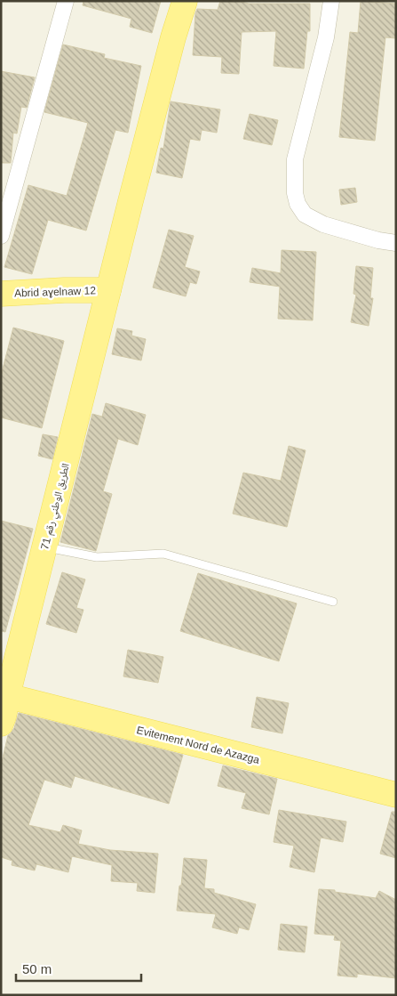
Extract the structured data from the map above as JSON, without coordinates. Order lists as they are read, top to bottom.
{
  "streets": {
    "main road": ["Abrid aɣelnaw 12", "الطريق الوطني رقم 71", "Evitement Nord de Azazga"]
  },
  "crossings": [
    ["Abrid aɣelnaw 12", "الطريق الوطني رقم 71"],
    ["الطريق الوطني رقم 71", "Evitement Nord de Azazga"]
  ],
  "scale_bar": "50 m"
}
